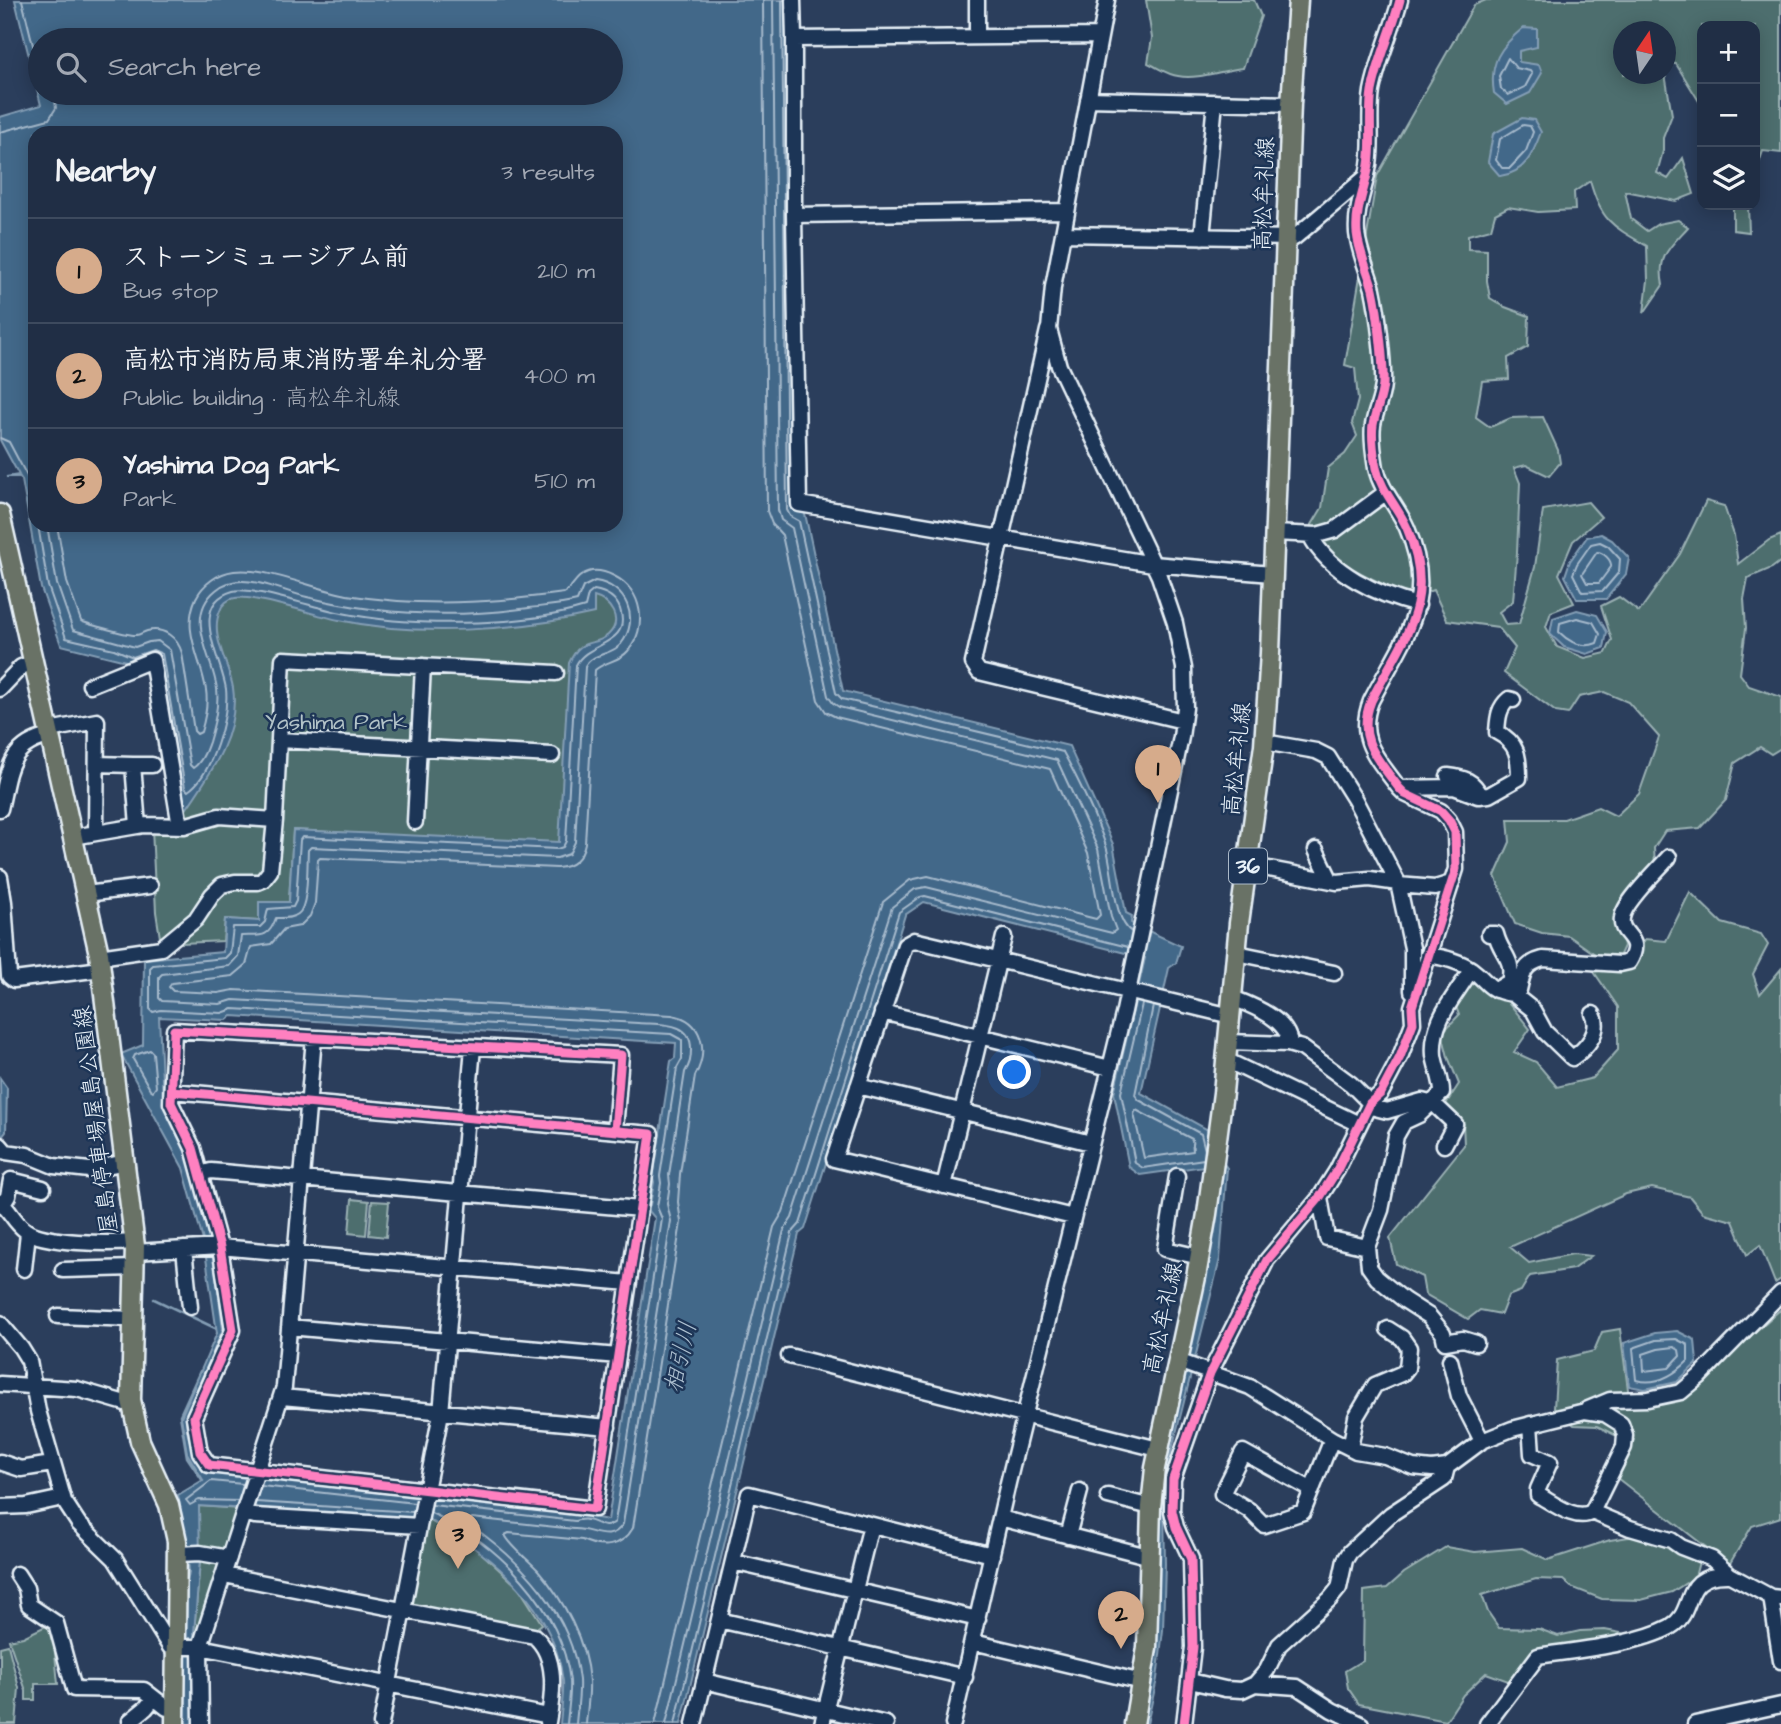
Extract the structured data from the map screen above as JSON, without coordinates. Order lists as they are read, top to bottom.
{
  "streets": {
    "main road": ["高松牟礼線", "36", "屋島停車場屋島公園線"]
  },
  "water": ["相引川"],
  "parks": ["Yashima Park"],
  "north": "top",
  "page": {
    "map_buttons": ["+", "−"],
    "search": "Search here",
    "heading": ["Nearby", "3 results"],
    "list": [
      {
        "mark": "1",
        "name": "ストーンミュージアム前",
        "note": "Bus stop",
        "value": "210 m"
      },
      {
        "mark": "2",
        "name": "高松市消防局東消防署牟礼分署",
        "note": "Public building · 高松牟礼線",
        "value": "400 m"
      },
      {
        "mark": "3",
        "name": "Yashima Dog Park",
        "note": "Park",
        "value": "510 m"
      }
    ],
    "pins": ["1", "3", "2"]
  }
}
